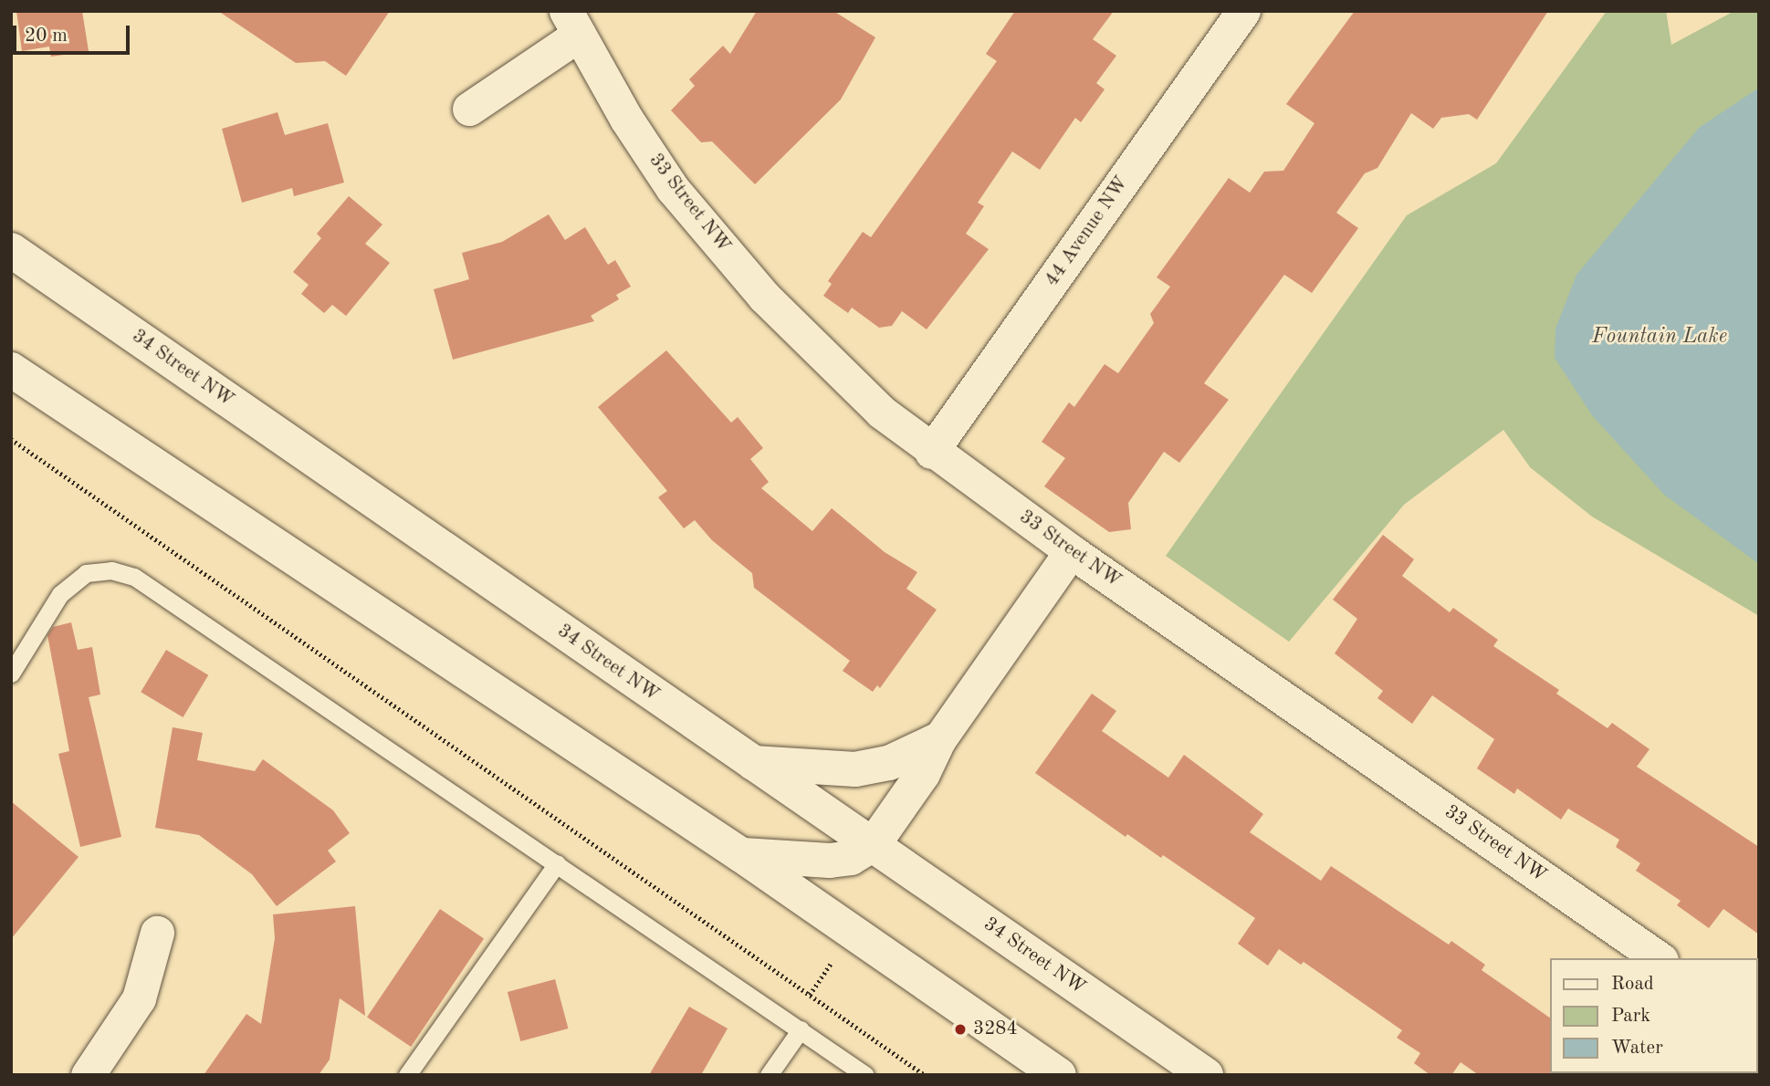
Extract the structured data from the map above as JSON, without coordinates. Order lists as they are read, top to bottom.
{
  "streets": {
    "main road": ["34 Street NW"],
    "street": ["33 Street NW", "44 Avenue NW"]
  },
  "crossings": [
    ["33 Street NW", "44 Avenue NW"]
  ],
  "water": ["Fountain Lake"],
  "places": ["3284"],
  "legend": ["Road", "Park", "Water"],
  "scale_bar": "20 m"
}
